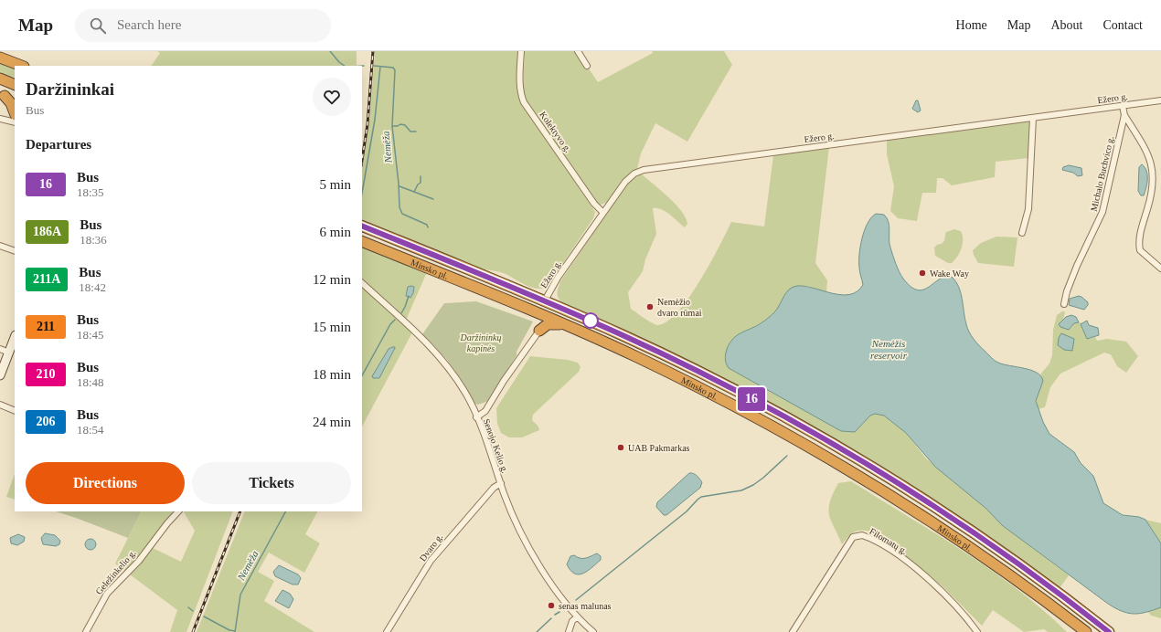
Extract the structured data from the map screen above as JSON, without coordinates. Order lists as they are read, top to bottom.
{
  "streets": {
    "highway": ["Minsko pl."],
    "street": [
      "Ežero g.",
      "Kolektyvo g.",
      "Michalo Buchvico g.",
      "Senojo Kelio g.",
      "Filomatų g.",
      "Dvaro g.",
      "Geležinkelio g."
    ]
  },
  "crossings": [
    ["Ežero g.", "Kolektyvo g."],
    ["Ežero g.", "Michalo Buchvico g."],
    ["Ežero g.", "Minsko pl."],
    ["Senojo Kelio g.", "Dvaro g."]
  ],
  "water": ["Nemėža", "Nemėžis reservoir"],
  "parks": ["Daržininkų kapinės"],
  "places": [
    "Wake Way",
    "Nemėžio dvaro rūmai",
    "UAB Pakmarkas",
    "senas malunas"
  ],
  "lines": ["bus line 16"],
  "page": {
    "header": "Map",
    "search": "Search here",
    "nav": [
      "Home",
      "Map",
      "About",
      "Contact"
    ],
    "on_map": "16",
    "heading": [
      ["Daržininkai", "Bus"],
      "Departures"
    ],
    "list": [
      {
        "mark": "16",
        "name": "Bus",
        "note": "18:35",
        "value": "5 min"
      },
      {
        "mark": "186A",
        "name": "Bus",
        "note": "18:36",
        "value": "6 min"
      },
      {
        "mark": "211A",
        "name": "Bus",
        "note": "18:42",
        "value": "12 min"
      },
      {
        "mark": "211",
        "name": "Bus",
        "note": "18:45",
        "value": "15 min"
      },
      {
        "mark": "210",
        "name": "Bus",
        "note": "18:48",
        "value": "18 min"
      },
      {
        "mark": "206",
        "name": "Bus",
        "note": "18:54",
        "value": "24 min"
      }
    ],
    "buttons": ["Directions", "Tickets"]
  }
}
